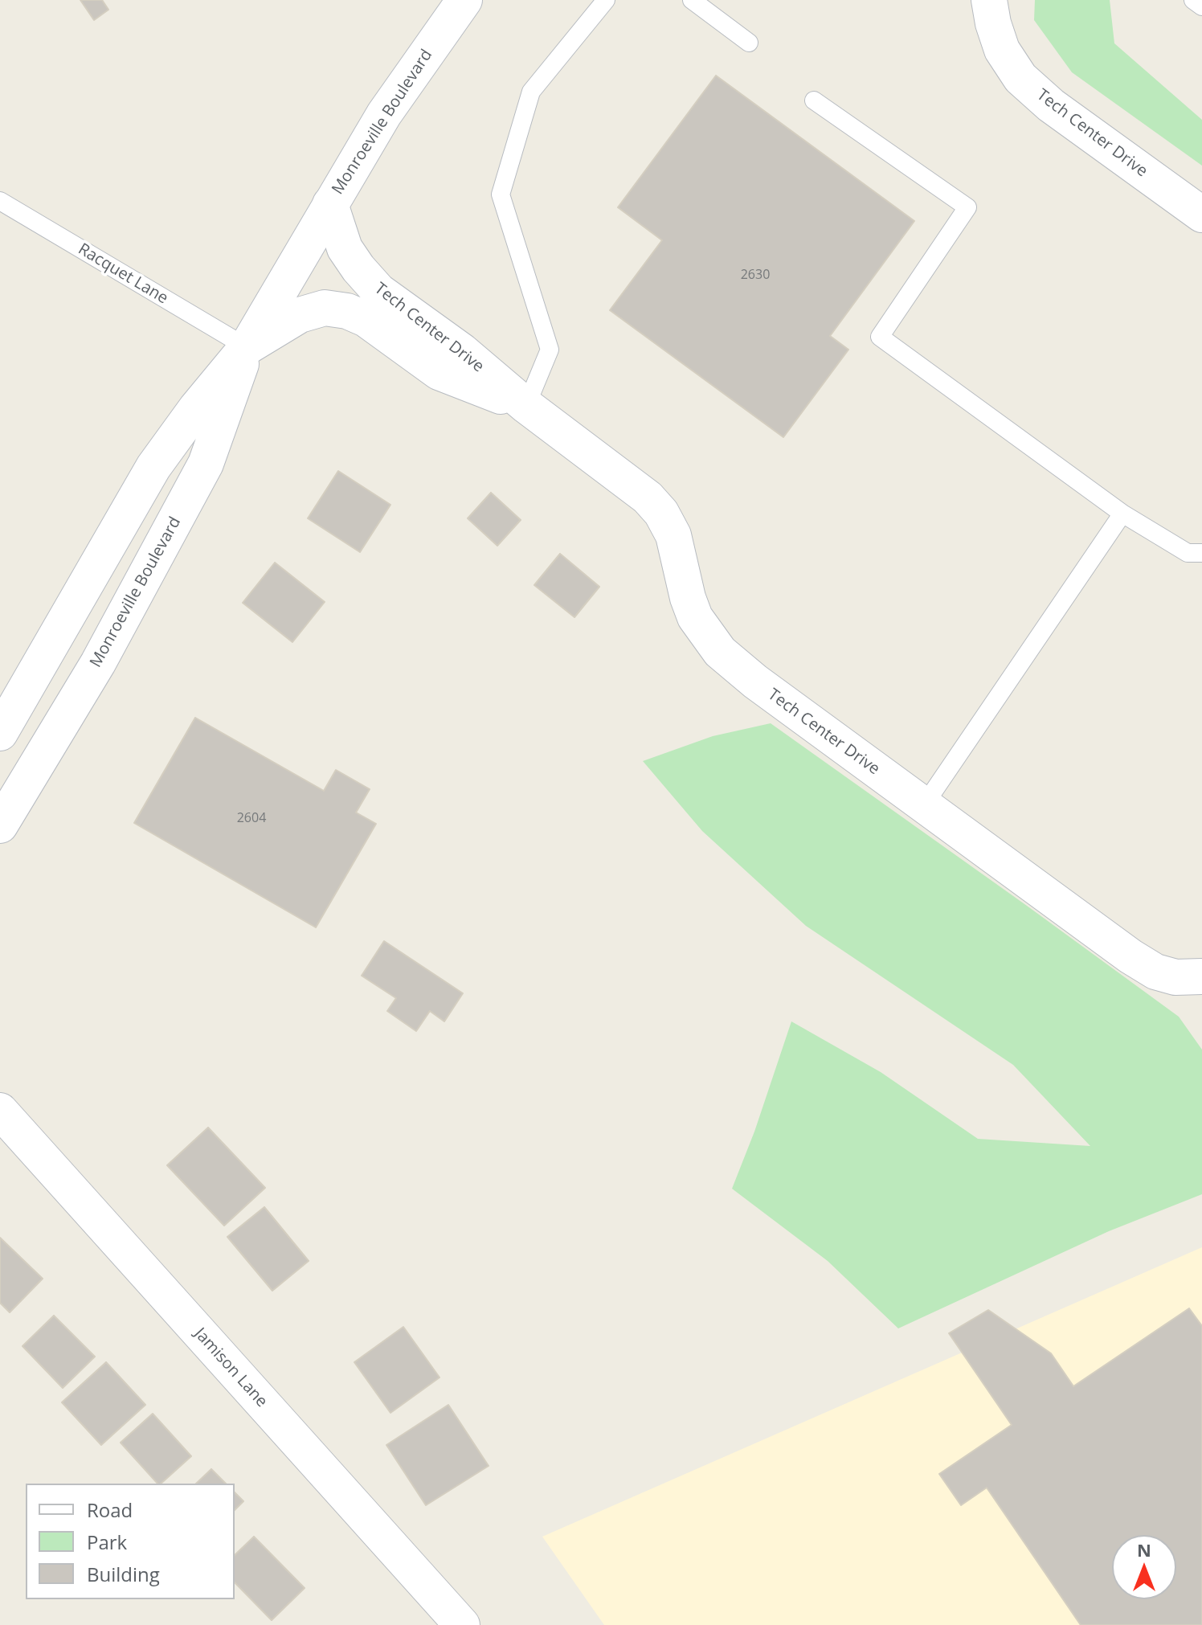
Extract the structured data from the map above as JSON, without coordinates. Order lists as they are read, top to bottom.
{
  "streets": {
    "street": ["Monroeville Boulevard", "Tech Center Drive", "Jamison Lane"],
    "lane": ["Racquet Lane"]
  },
  "crossings": [
    ["Monroeville Boulevard", "Tech Center Drive"],
    ["Monroeville Boulevard", "Racquet Lane"],
    ["Tech Center Drive", "Racquet Lane"]
  ],
  "house_numbers": ["2630", "2604"],
  "legend": ["Road", "Park", "Building"],
  "north": "top"
}
